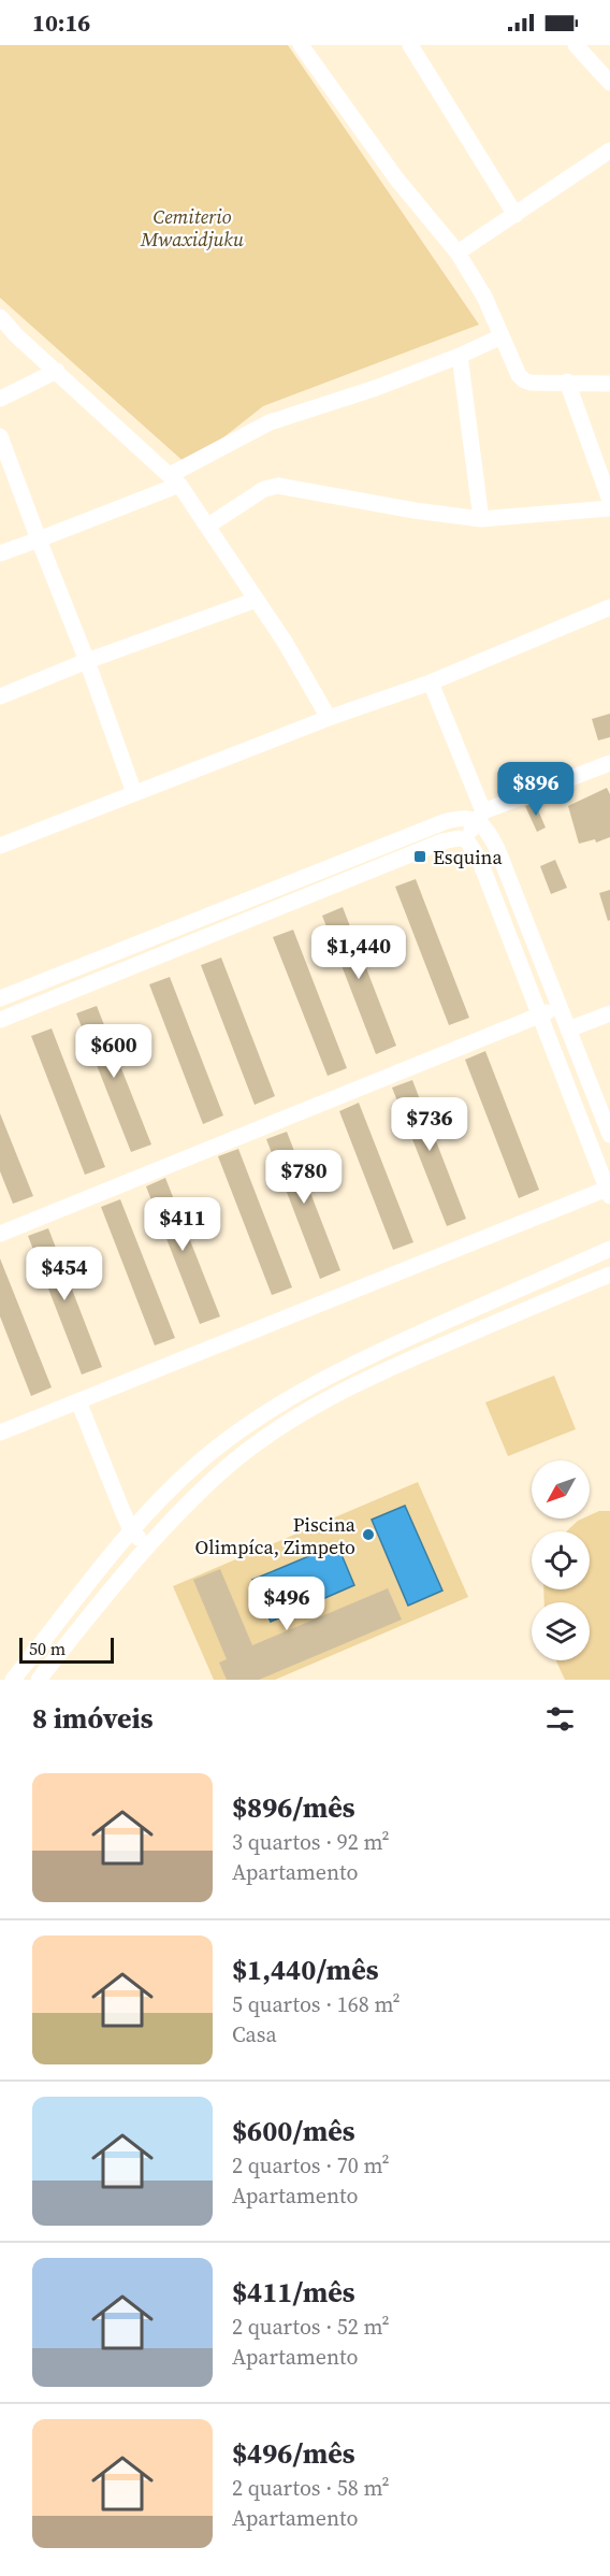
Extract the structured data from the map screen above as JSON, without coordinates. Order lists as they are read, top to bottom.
{
  "parks": ["Cemiterio Mwaxidjuku"],
  "places": {
    "transit": ["Esquina"],
    "other": ["Piscina Olimpíca, Zimpeto"]
  },
  "scale_bar": "50 m",
  "north": "bottom left",
  "page": {
    "status": "10:16",
    "price": [
      "$896",
      "$1,440",
      "$600",
      "$736",
      "$780",
      "$411",
      "$454",
      "$496"
    ],
    "scale": "50 m",
    "heading": "8 imóveis",
    "list": [
      {
        "name": "$896/mês",
        "note": "3 quartos · 92 m² · Apartamento"
      },
      {
        "name": "$1,440/mês",
        "note": "5 quartos · 168 m² · Casa"
      },
      {
        "name": "$600/mês",
        "note": "2 quartos · 70 m² · Apartamento"
      },
      {
        "name": "$411/mês",
        "note": "2 quartos · 52 m² · Apartamento"
      },
      {
        "name": "$496/mês",
        "note": "2 quartos · 58 m² · Apartamento"
      }
    ]
  }
}
